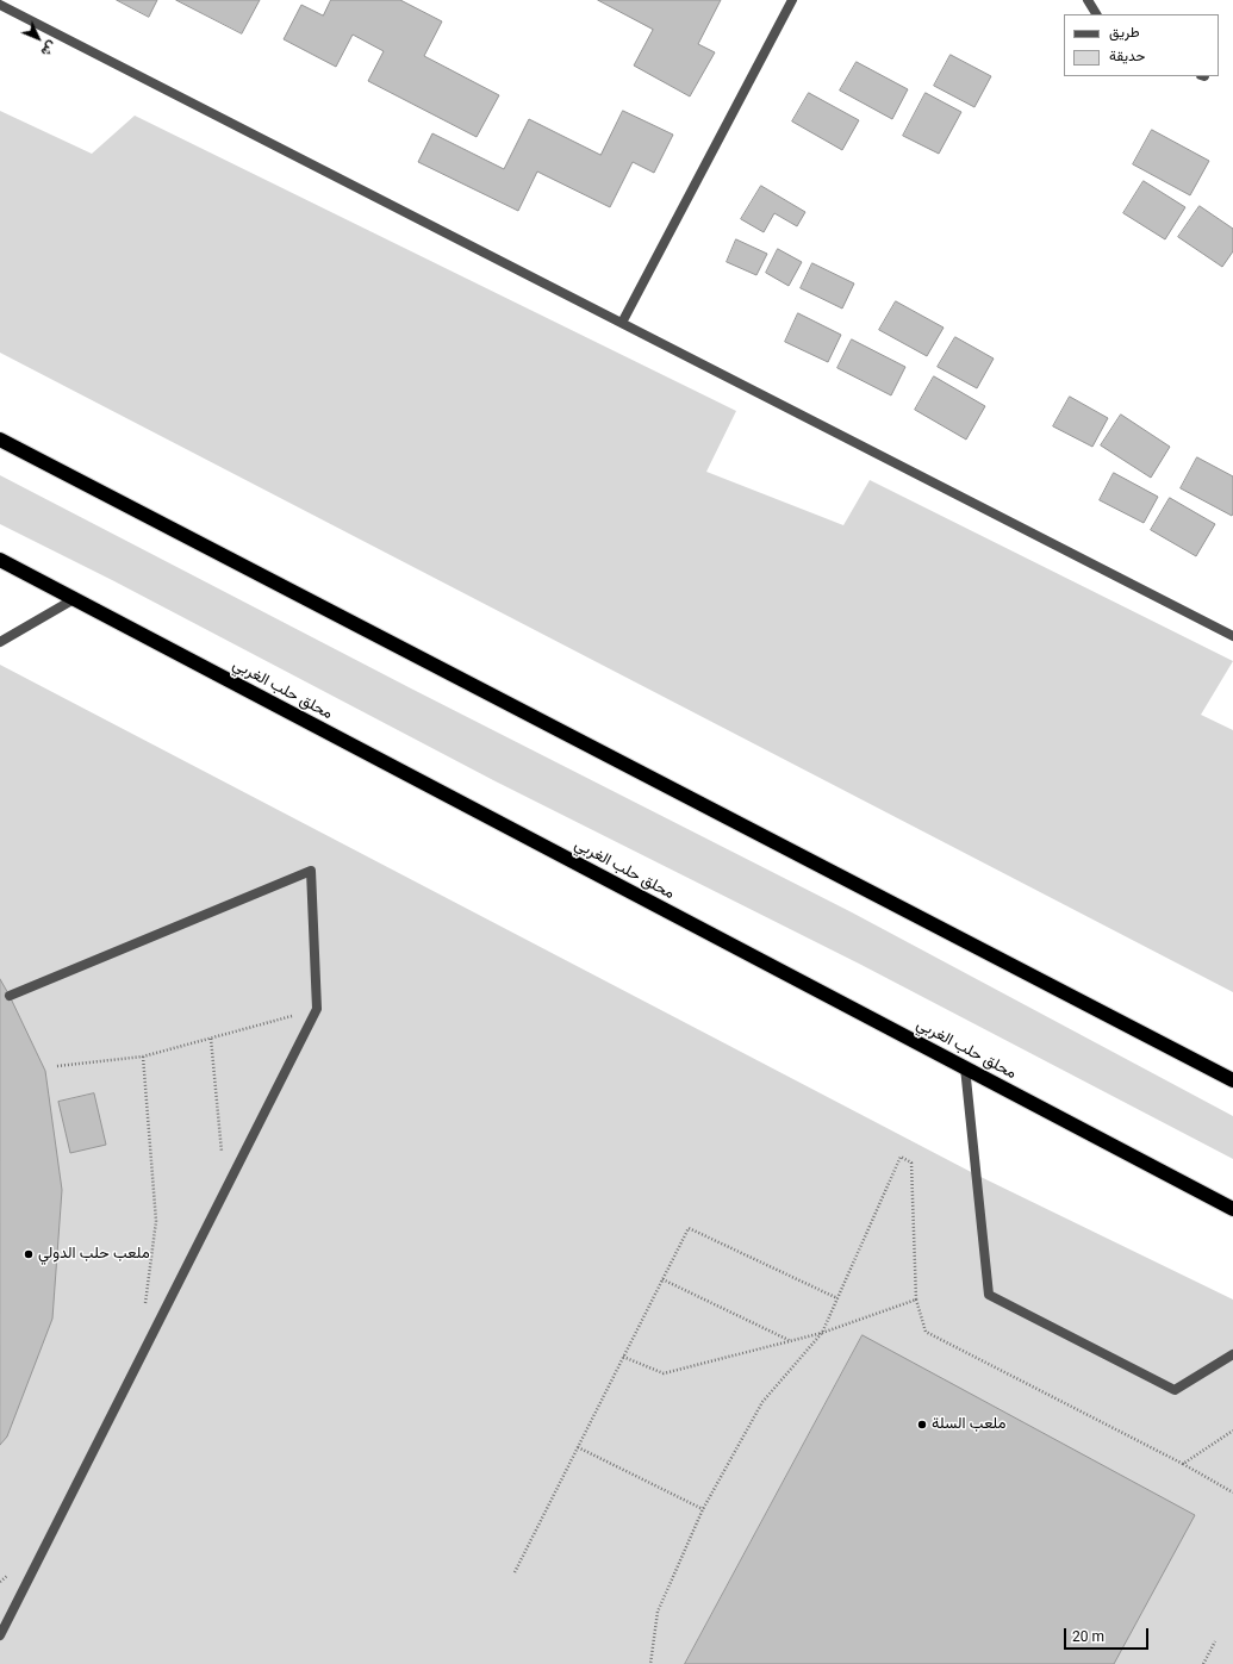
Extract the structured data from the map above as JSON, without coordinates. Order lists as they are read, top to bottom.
{
  "streets": {
    "highway": ["محلق حلب الغربي"]
  },
  "places": ["ملعب حلب الدولي", "ملعب السلة"],
  "legend": ["طريق", "حديقة"],
  "scale_bar": "20 m",
  "north": "bottom right"
}
